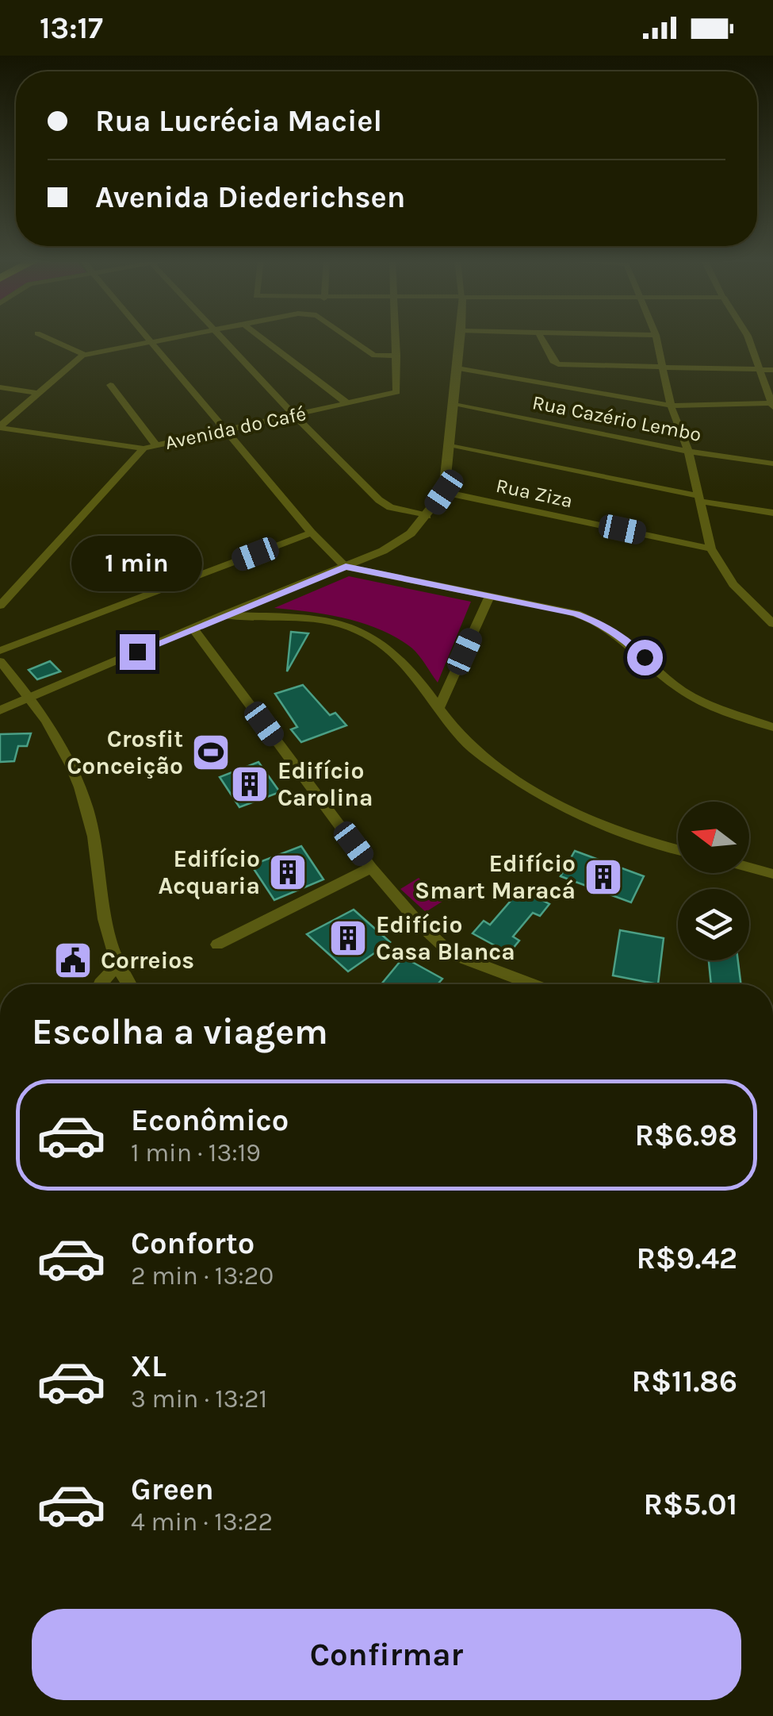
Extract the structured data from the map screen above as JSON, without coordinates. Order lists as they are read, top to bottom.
{
  "streets": {
    "street": ["Rua Cazério Lembo", "Avenida do Café", "Rua Ziza"]
  },
  "places": {
    "sports": ["Crosfit Conceição"],
    "building": [
      "Edifício Carolina",
      "Edifício Acquaria",
      "Edifício Smart Maracá",
      "Edifício Casa Blanca"
    ],
    "public building": ["Correios"]
  },
  "north": "left",
  "page": {
    "status": "13:17",
    "banner": ["Rua Lucrécia Maciel", "Avenida Diederichsen"],
    "bubble": "1 min",
    "heading": "Escolha a viagem",
    "list": [
      {
        "name": "Econômico",
        "note": "1 min · 13:19",
        "value": "R$6.98"
      },
      {
        "name": "Conforto",
        "note": "2 min · 13:20",
        "value": "R$9.42"
      },
      {
        "name": "XL",
        "note": "3 min · 13:21",
        "value": "R$11.86"
      },
      {
        "name": "Green",
        "note": "4 min · 13:22",
        "value": "R$5.01"
      }
    ],
    "buttons": "Confirmar"
  }
}
